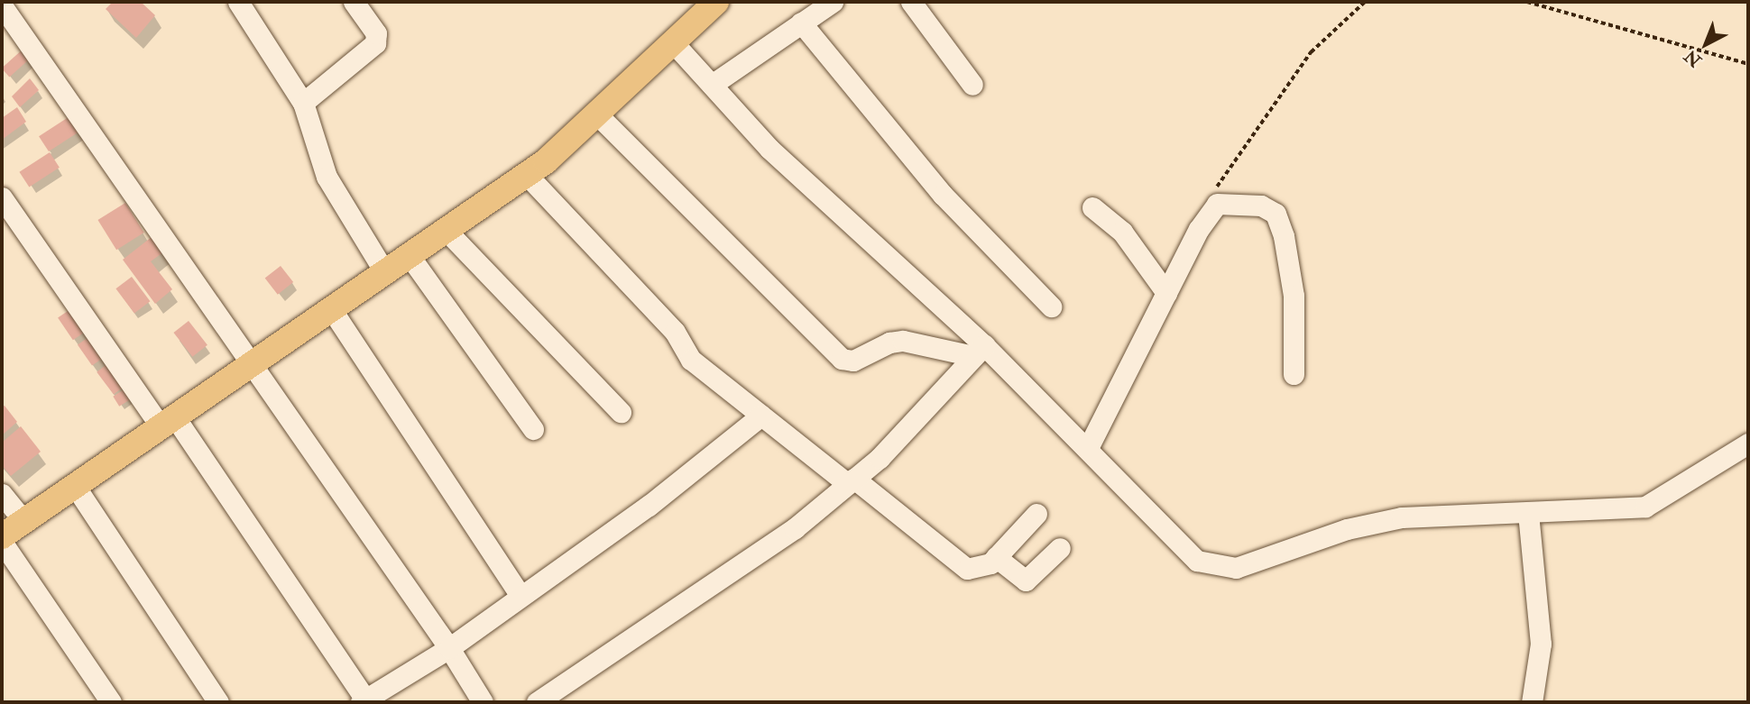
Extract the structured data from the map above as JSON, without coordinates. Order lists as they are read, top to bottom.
{
  "north": "bottom left"
}
